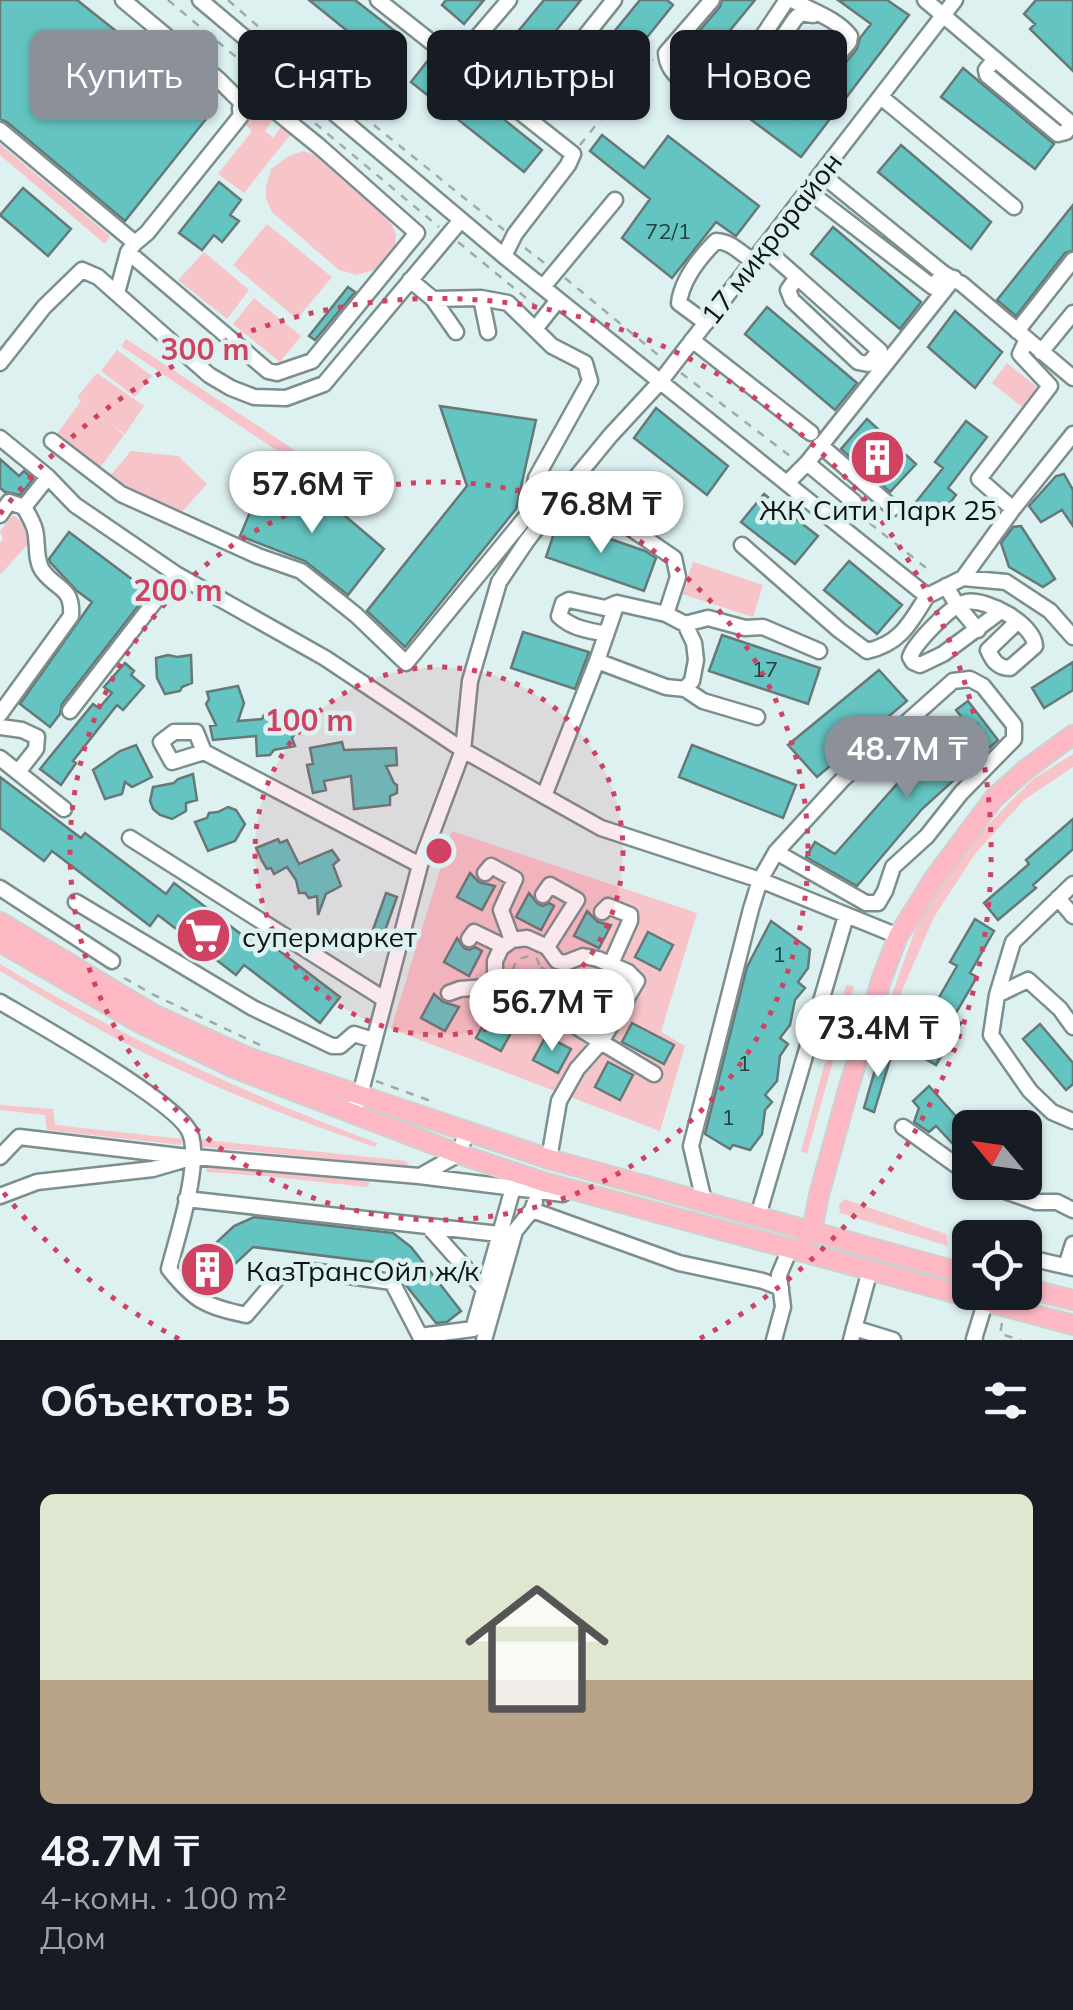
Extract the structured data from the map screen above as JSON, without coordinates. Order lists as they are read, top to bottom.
{
  "streets": {
    "street": ["17 микрорайон"]
  },
  "places": {
    "building": ["ЖК Сити Парк 25", "КазТрансОйл ж/к"],
    "supermarket": ["супермаркет"]
  },
  "house_numbers": [
    "72/1",
    "17",
    "1",
    "1",
    "1"
  ],
  "north": "top left",
  "page": {
    "chip": [
      "Купить",
      "Снять",
      "Фильтры",
      "Новое"
    ],
    "price": [
      "57.6M ₸",
      "76.8M ₸",
      "48.7M ₸",
      "56.7M ₸",
      "73.4M ₸"
    ],
    "heading": "Объектов: 5",
    "list": [
      {
        "name": "48.7M ₸",
        "note": "4-комн. · 100 m² · Дом"
      }
    ]
  },
  "rings": ["300 m", "200 m", "100 m"]
}
